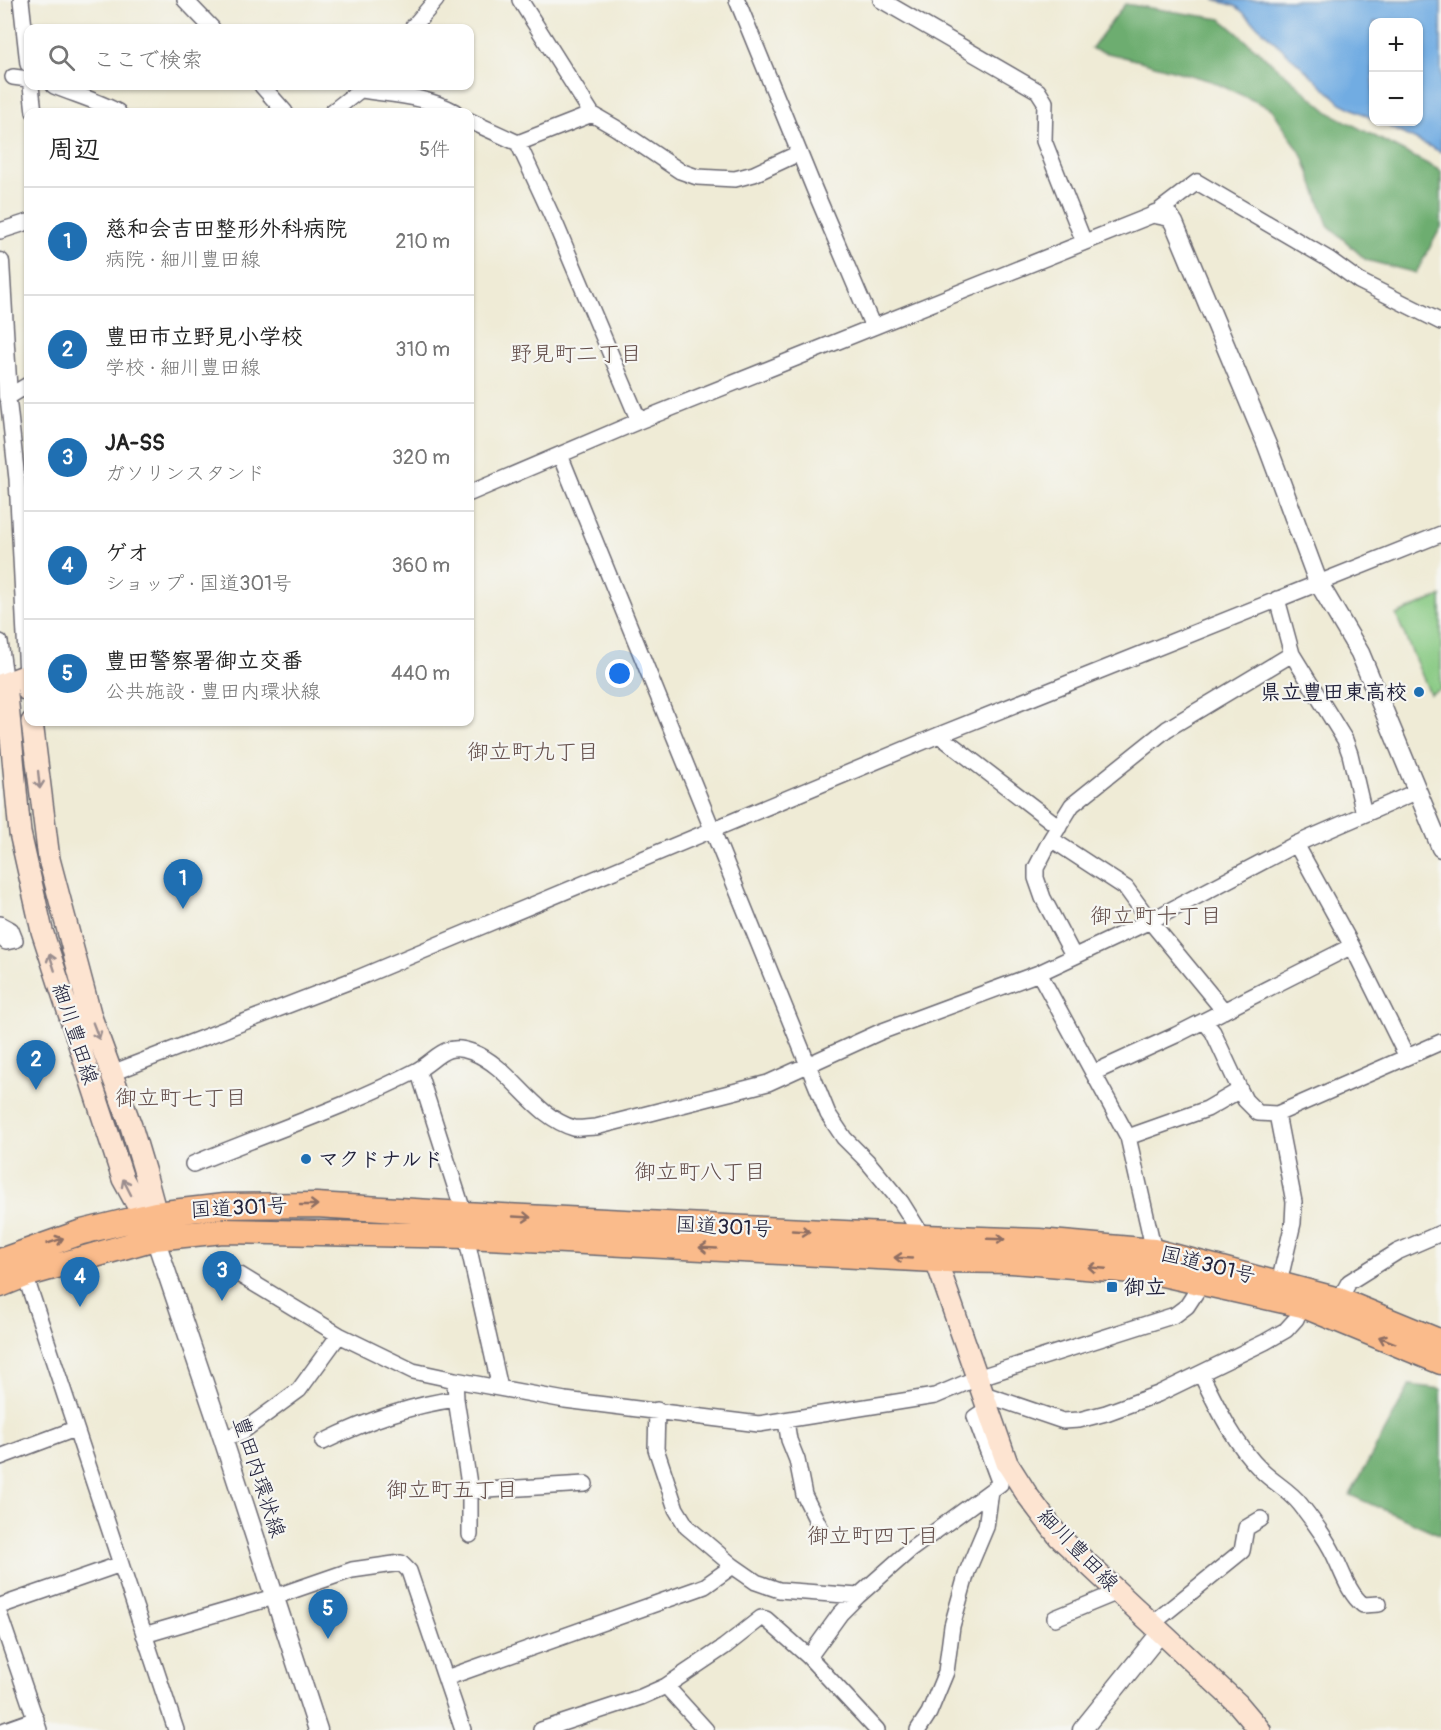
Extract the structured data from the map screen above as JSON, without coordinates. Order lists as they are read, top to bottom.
{
  "streets": {
    "highway": ["国道301号"],
    "main road": ["細川豊田線"],
    "street": ["豊田内環状線"]
  },
  "crossings": [
    ["細川豊田線", "国道301号"],
    ["細川豊田線", "豊田内環状線"],
    ["国道301号", "豊田内環状線"]
  ],
  "districts": [
    "野見町二丁目",
    "御立町九丁目",
    "御立町十丁目",
    "御立町七丁目",
    "御立町八丁目",
    "御立町五丁目",
    "御立町四丁目"
  ],
  "places": {
    "other": ["県立豊田東高校", "マクドナルド"],
    "transit": ["御立"]
  },
  "page": {
    "map_buttons": ["+", "−"],
    "search": "ここで検索",
    "heading": ["周辺", "5件"],
    "list": [
      {
        "mark": "1",
        "name": "慈和会吉田整形外科病院",
        "note": "病院 · 細川豊田線",
        "value": "210 m"
      },
      {
        "mark": "2",
        "name": "豊田市立野見小学校",
        "note": "学校 · 細川豊田線",
        "value": "310 m"
      },
      {
        "mark": "3",
        "name": "JA-SS",
        "note": "ガソリンスタンド",
        "value": "320 m"
      },
      {
        "mark": "4",
        "name": "ゲオ",
        "note": "ショップ · 国道301号",
        "value": "360 m"
      },
      {
        "mark": "5",
        "name": "豊田警察署御立交番",
        "note": "公共施設 · 豊田内環状線",
        "value": "440 m"
      }
    ],
    "pins": [
      "1",
      "2",
      "3",
      "4",
      "5"
    ]
  }
}
